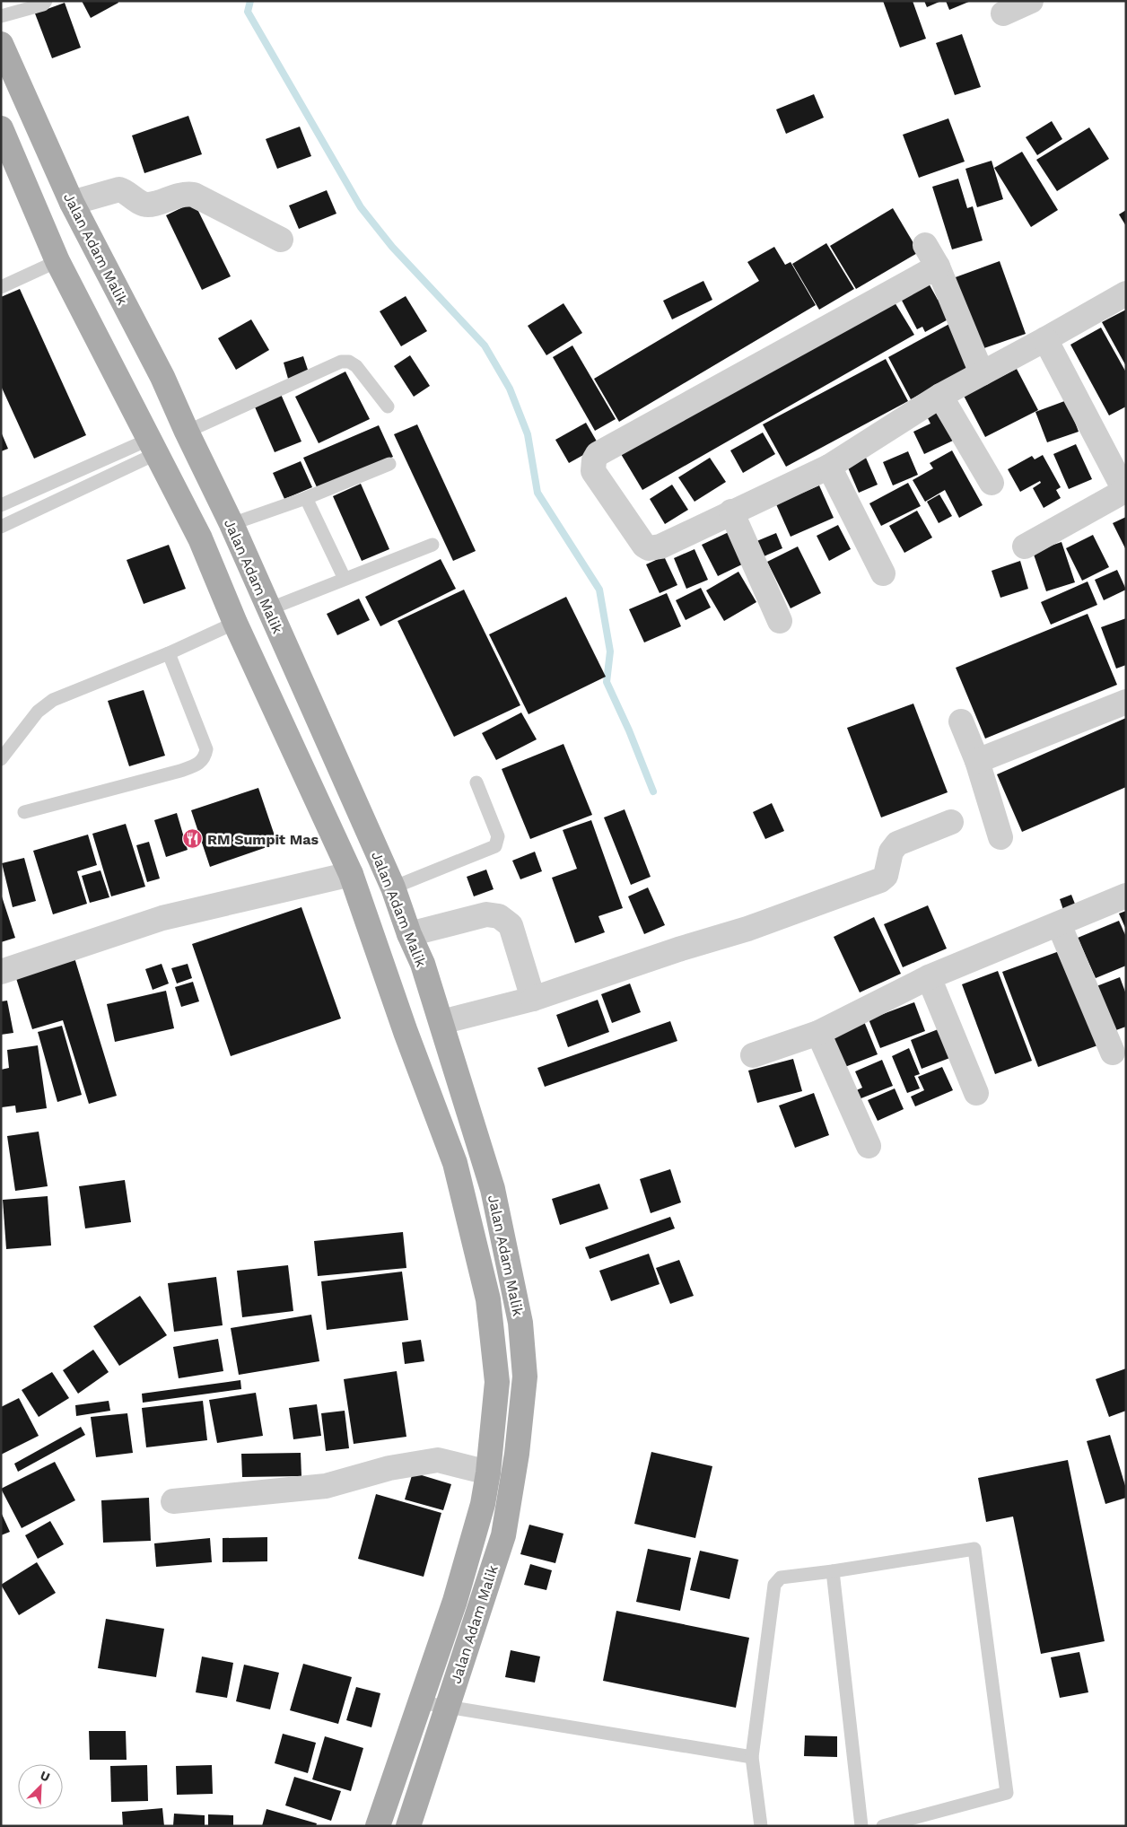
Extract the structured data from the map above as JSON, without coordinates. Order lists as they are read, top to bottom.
{
  "streets": {
    "main road": ["Jalan Adam Malik"]
  },
  "places": {
    "restaurant": ["RM Sumpit Mas"]
  },
  "north": "top right"
}
